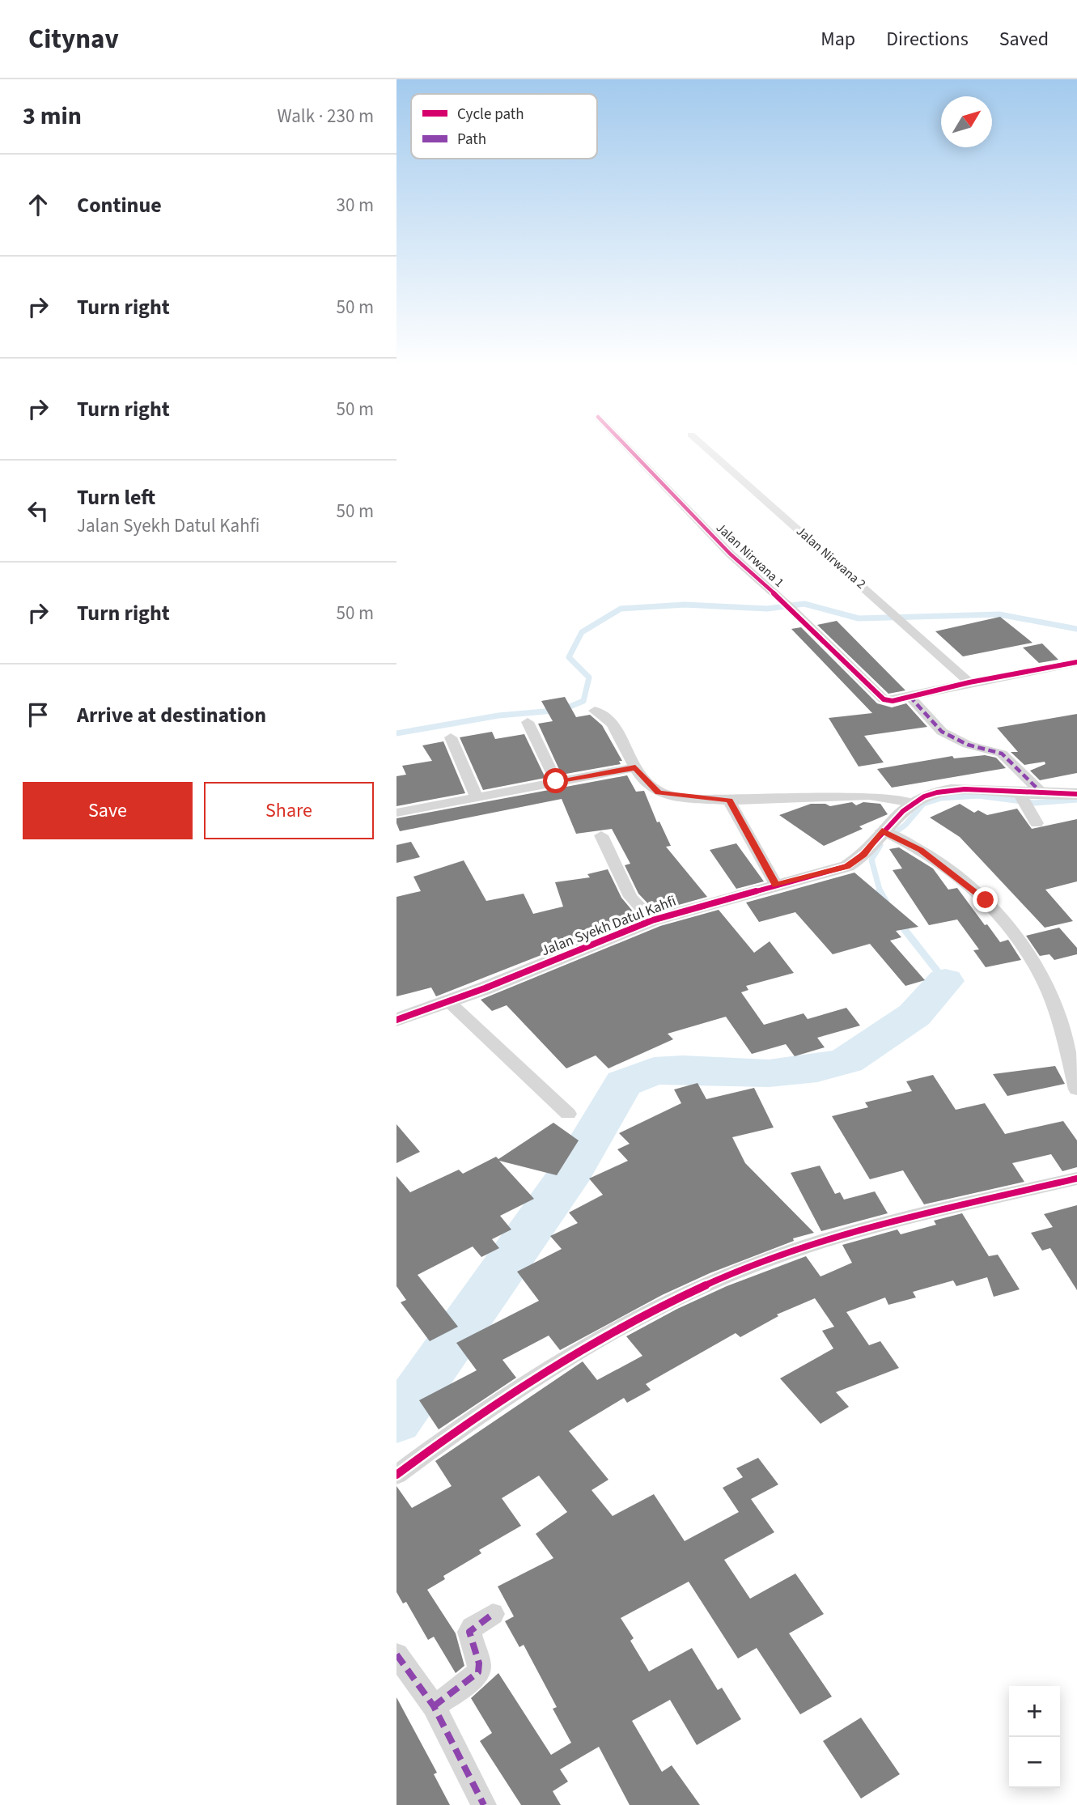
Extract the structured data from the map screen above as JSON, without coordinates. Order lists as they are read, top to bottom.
{
  "streets": {
    "street": ["Jalan Nirwana 1", "Jalan Nirwana 2", "Jalan Syekh Datul Kahfi"]
  },
  "legend": ["Cycle path", "Path"],
  "north": "top right",
  "page": {
    "header": "Citynav",
    "nav": ["Map", "Directions", "Saved"],
    "heading": ["3 min", "Walk · 230 m"],
    "list": [
      ["Continue", "30 m"],
      ["Turn right", "50 m"],
      ["Turn right", "50 m"],
      ["Turn left", "Jalan Syekh Datul Kahfi", "50 m"],
      ["Turn right", "50 m"],
      "Arrive at destination"
    ],
    "buttons": ["Save", "Share"],
    "map_buttons": ["+", "−"]
  }
}
